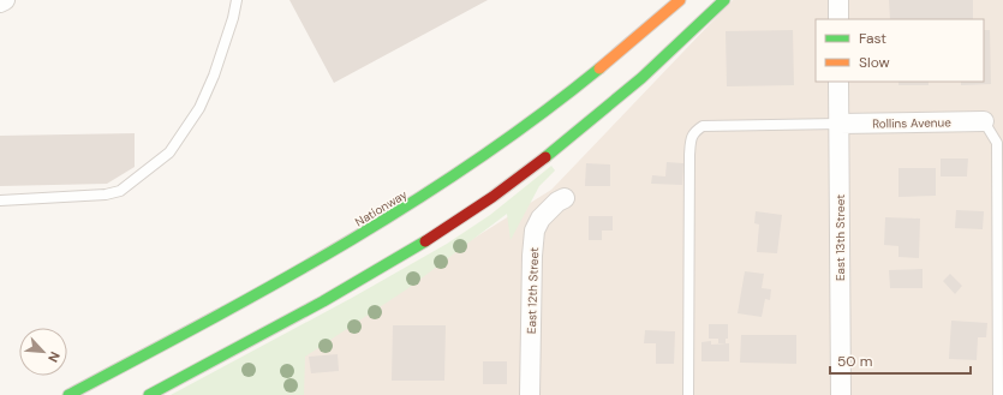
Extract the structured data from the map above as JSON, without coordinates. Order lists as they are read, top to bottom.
{
  "streets": {
    "main road": ["Nationway"],
    "street": ["Rollins Avenue", "East 13th Street", "East 12th Street"]
  },
  "crossings": [
    ["Rollins Avenue", "East 13th Street"]
  ],
  "legend": ["Fast", "Slow"],
  "scale_bar": "50 m",
  "north": "bottom right"
}
